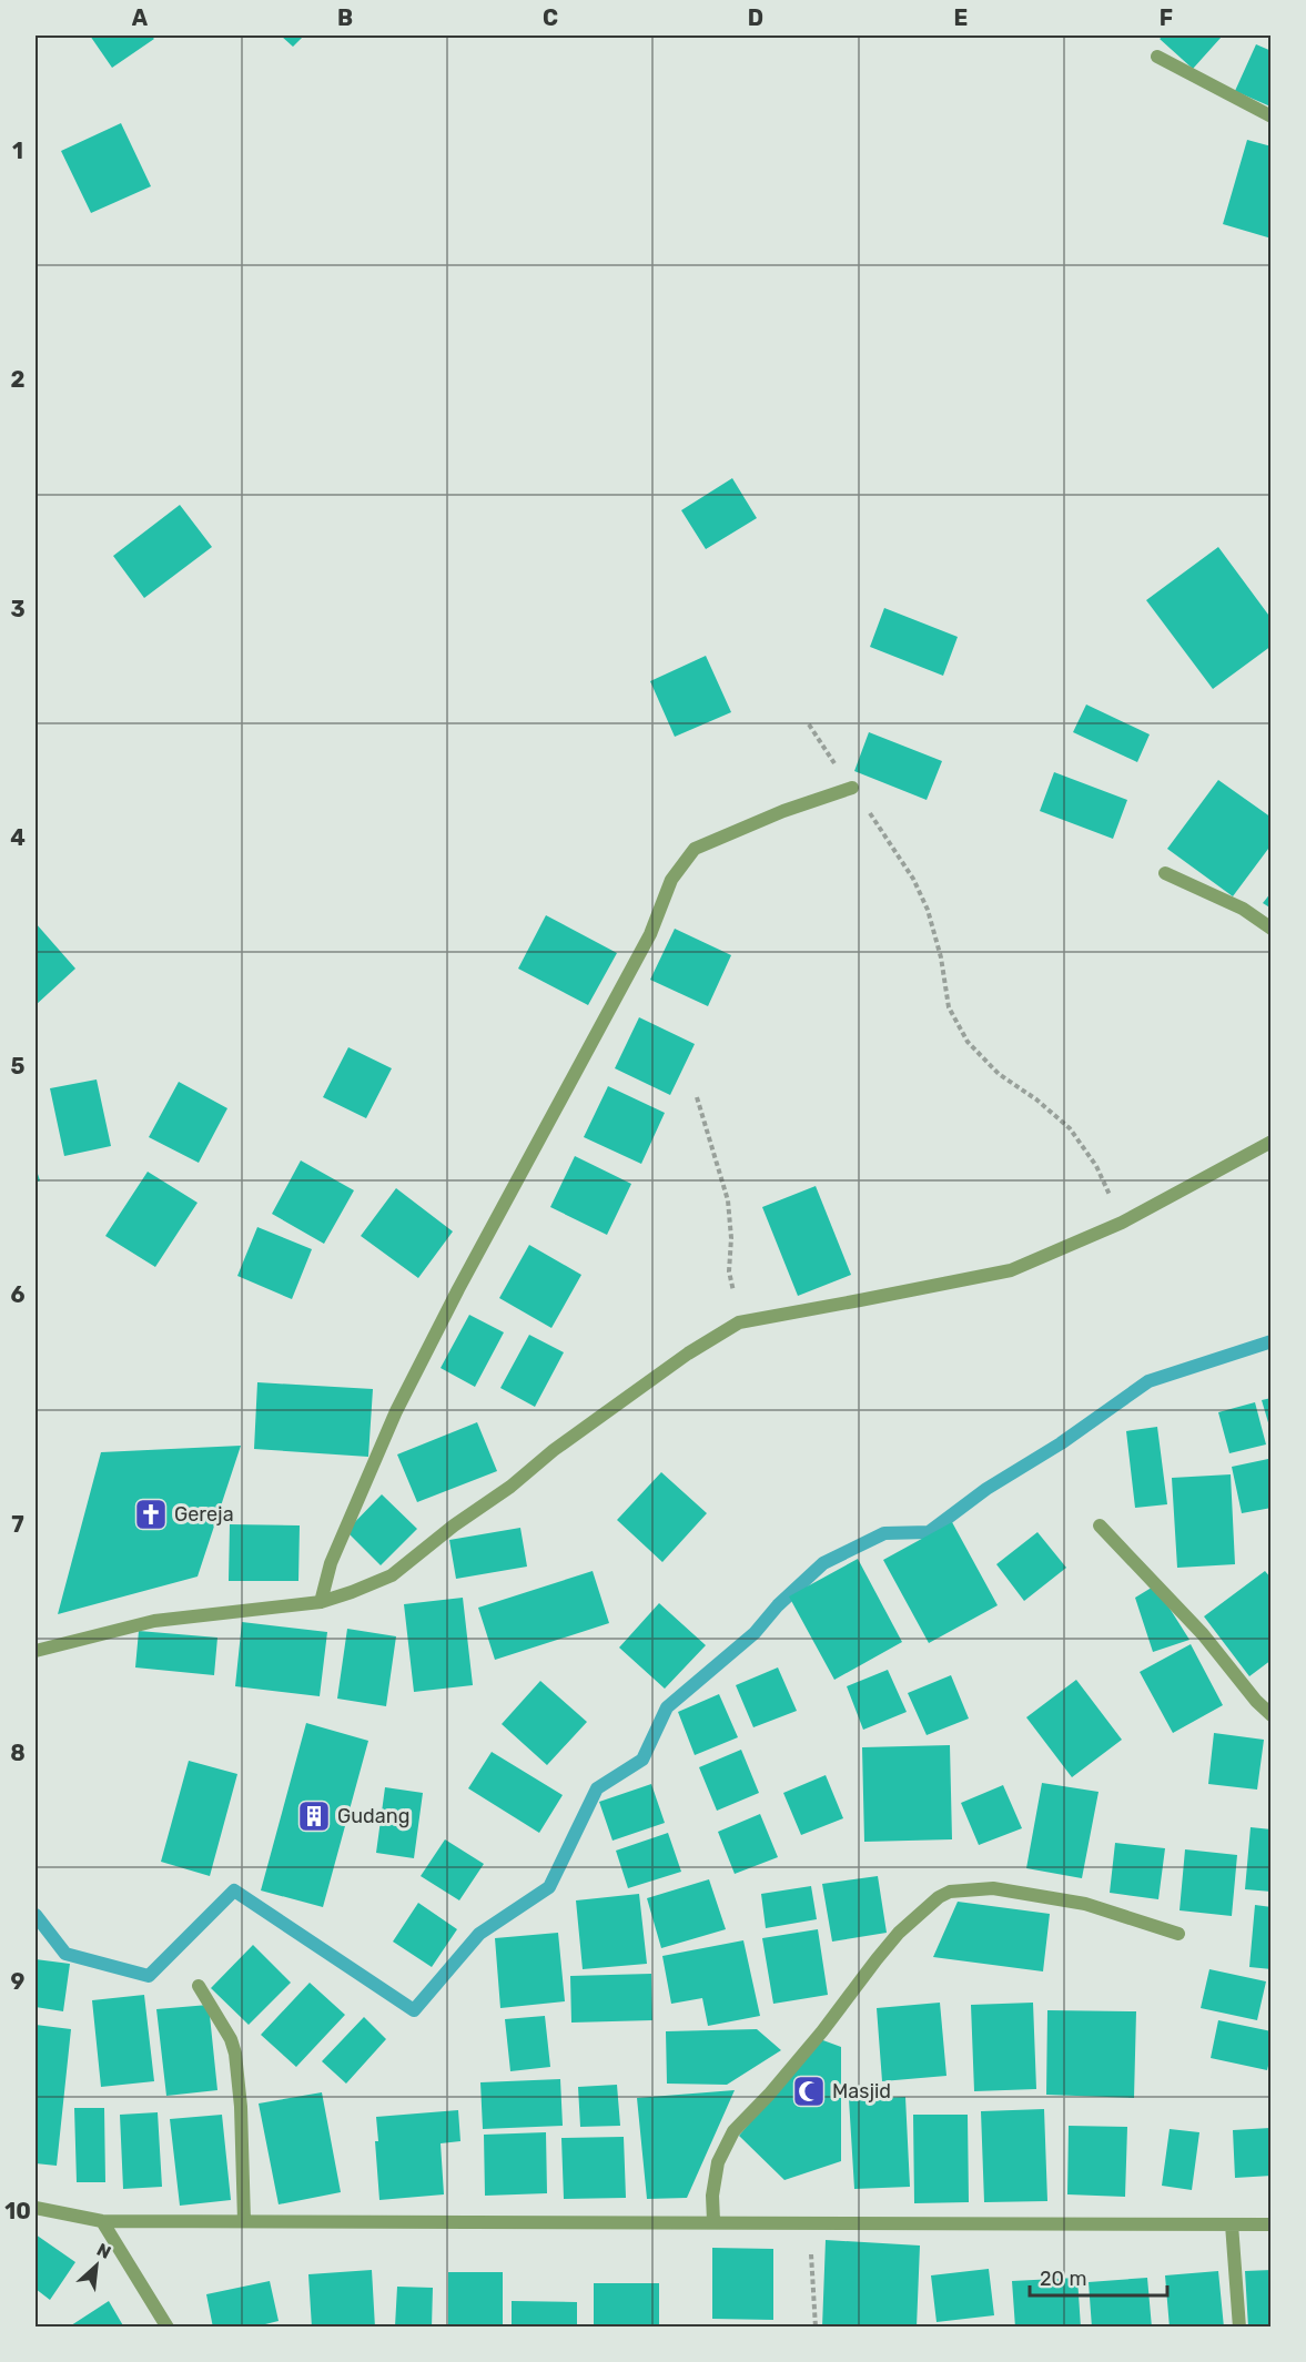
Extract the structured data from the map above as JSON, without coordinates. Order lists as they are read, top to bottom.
{
  "places": {
    "church": ["Gereja"],
    "building": ["Gudang"],
    "mosque": ["Masjid"]
  },
  "scale_bar": "20 m",
  "north": "top right",
  "grid": {
    "columns": [
      "A",
      "B",
      "C",
      "D",
      "E",
      "F"
    ],
    "rows": [
      "1",
      "2",
      "3",
      "4",
      "5",
      "6",
      "7",
      "8",
      "9",
      "10"
    ]
  }
}
